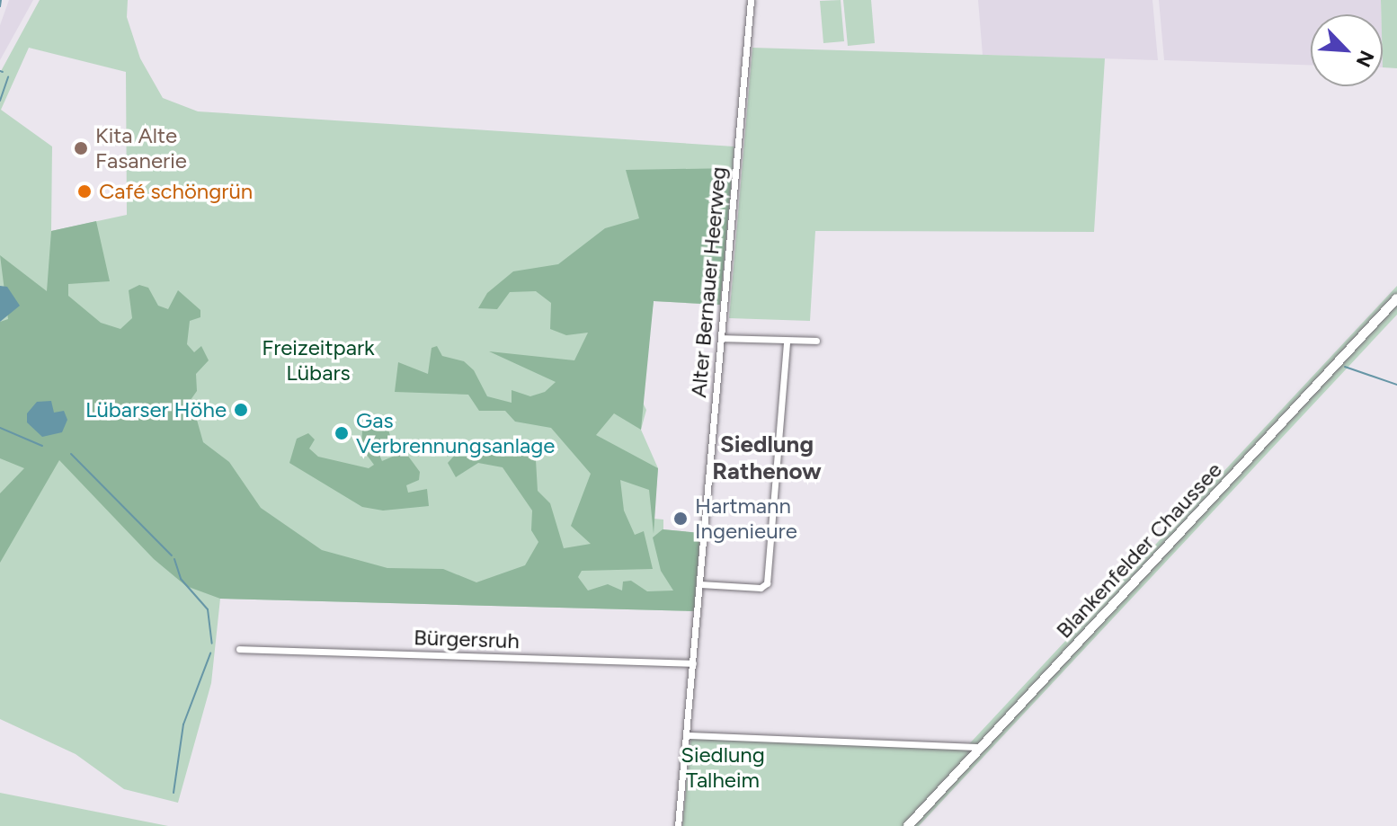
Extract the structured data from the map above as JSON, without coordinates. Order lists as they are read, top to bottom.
{
  "streets": {
    "street": ["Alter Bernauer Heerweg", "Blankenfelder Chaussee", "Bürgersruh"]
  },
  "crossings": [
    ["Alter Bernauer Heerweg", "Bürgersruh"]
  ],
  "districts": ["Siedlung Rathenow"],
  "parks": ["Freizeitpark Lübars", "Siedlung Talheim"],
  "places": [
    "Kita Alte Fasanerie",
    "Café schöngrün",
    "Lübarser Höhe",
    "Gas Verbrennungsanlage",
    "Hartmann Ingenieure"
  ],
  "north": "bottom right"
}
